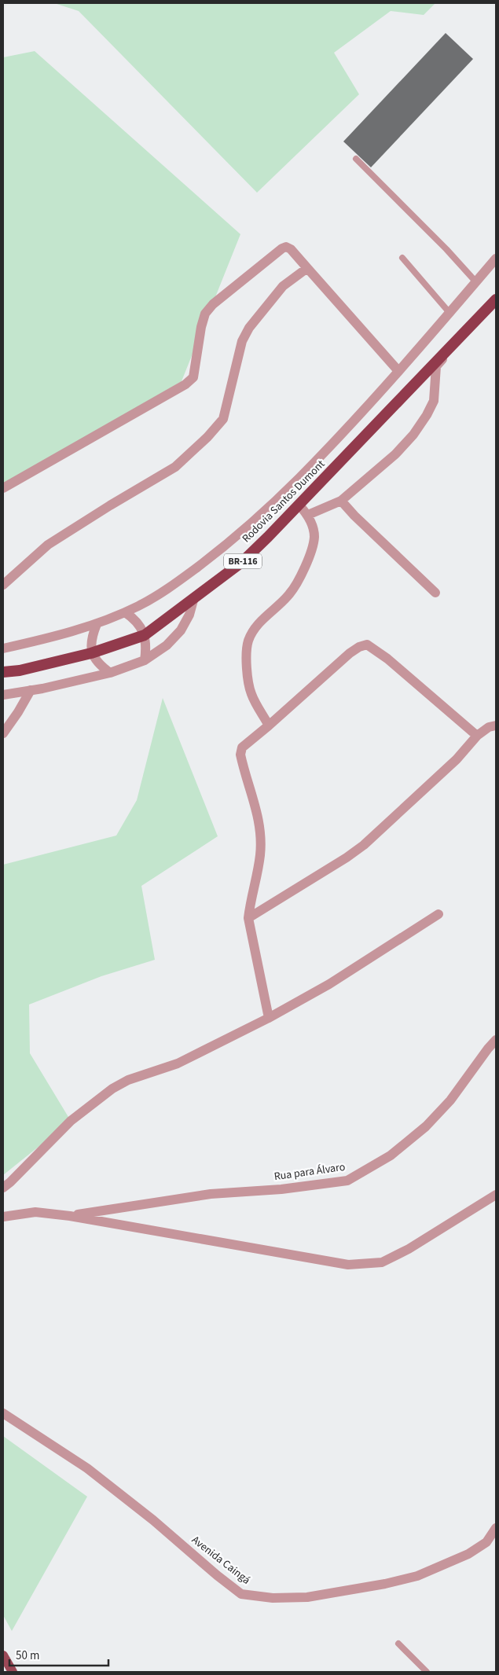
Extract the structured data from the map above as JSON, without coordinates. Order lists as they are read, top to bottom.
{
  "streets": {
    "highway": ["Rodovia Santos Dumont", "BR-116"],
    "street": ["Rua para Álvaro", "Avenida Caingá"]
  },
  "scale_bar": "50 m"
}
